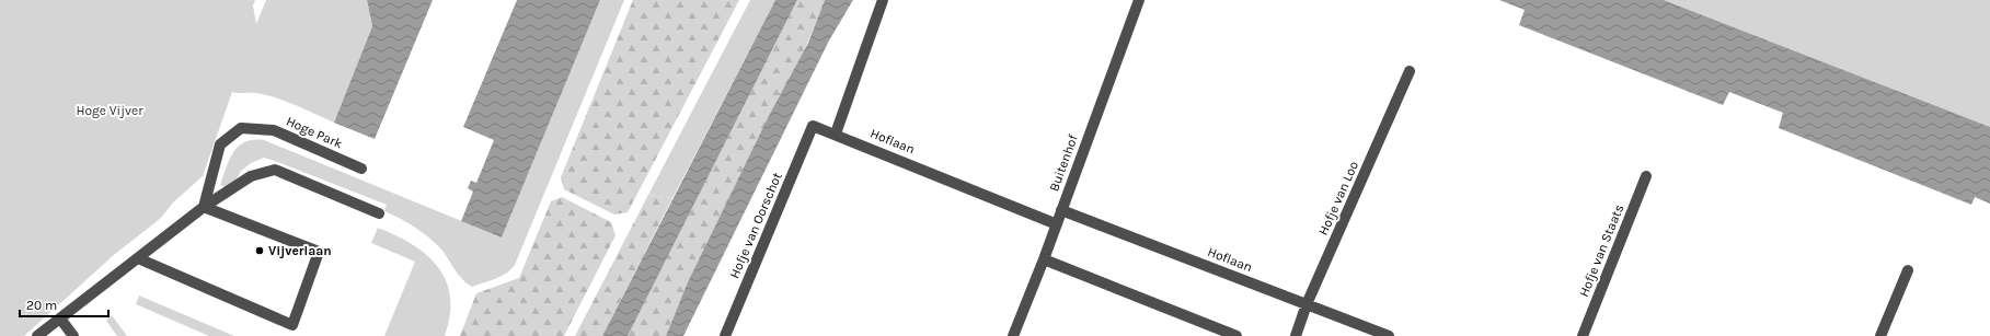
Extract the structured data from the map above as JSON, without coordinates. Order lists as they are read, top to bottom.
{
  "streets": {
    "street": [
      "Hoge Park",
      "Hoflaan",
      "Buitenhof",
      "Hofje van Loo",
      "Hofje van Oorschot",
      "Hofje van Staats"
    ]
  },
  "crossings": [
    ["Hoflaan", "Buitenhof"],
    ["Hoflaan", "Hofje van Loo"],
    ["Hoflaan", "Hofje van Oorschot"]
  ],
  "parks": ["Hoge Vijver"],
  "places": ["Vijverlaan"],
  "scale_bar": "20 m"
}
